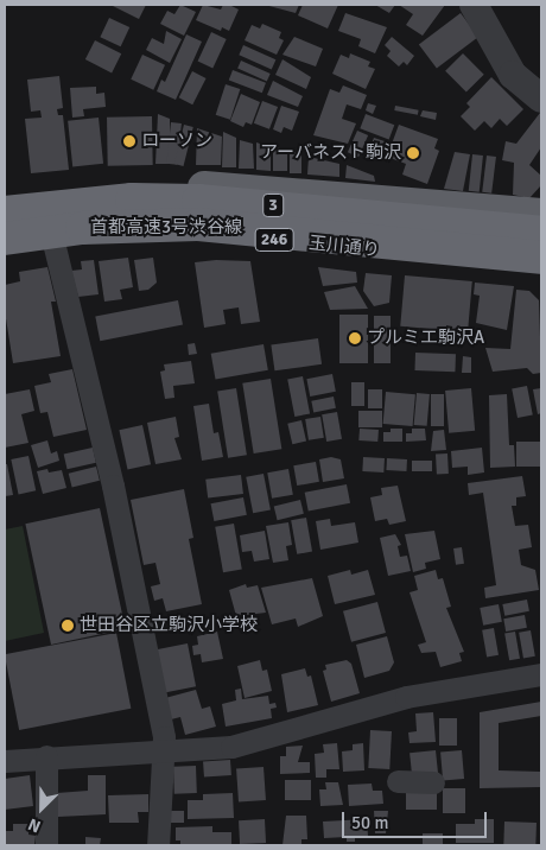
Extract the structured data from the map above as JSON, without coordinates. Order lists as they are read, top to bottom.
{
  "streets": {
    "highway": [
      "3",
      "首都高速3号渋谷線",
      "246",
      "玉川通り"
    ]
  },
  "places": [
    "ローソン",
    "アーバネスト駒沢",
    "プルミエ駒沢A",
    "世田谷区立駒沢小学校"
  ],
  "scale_bar": "50 m",
  "north": "bottom left"
}
